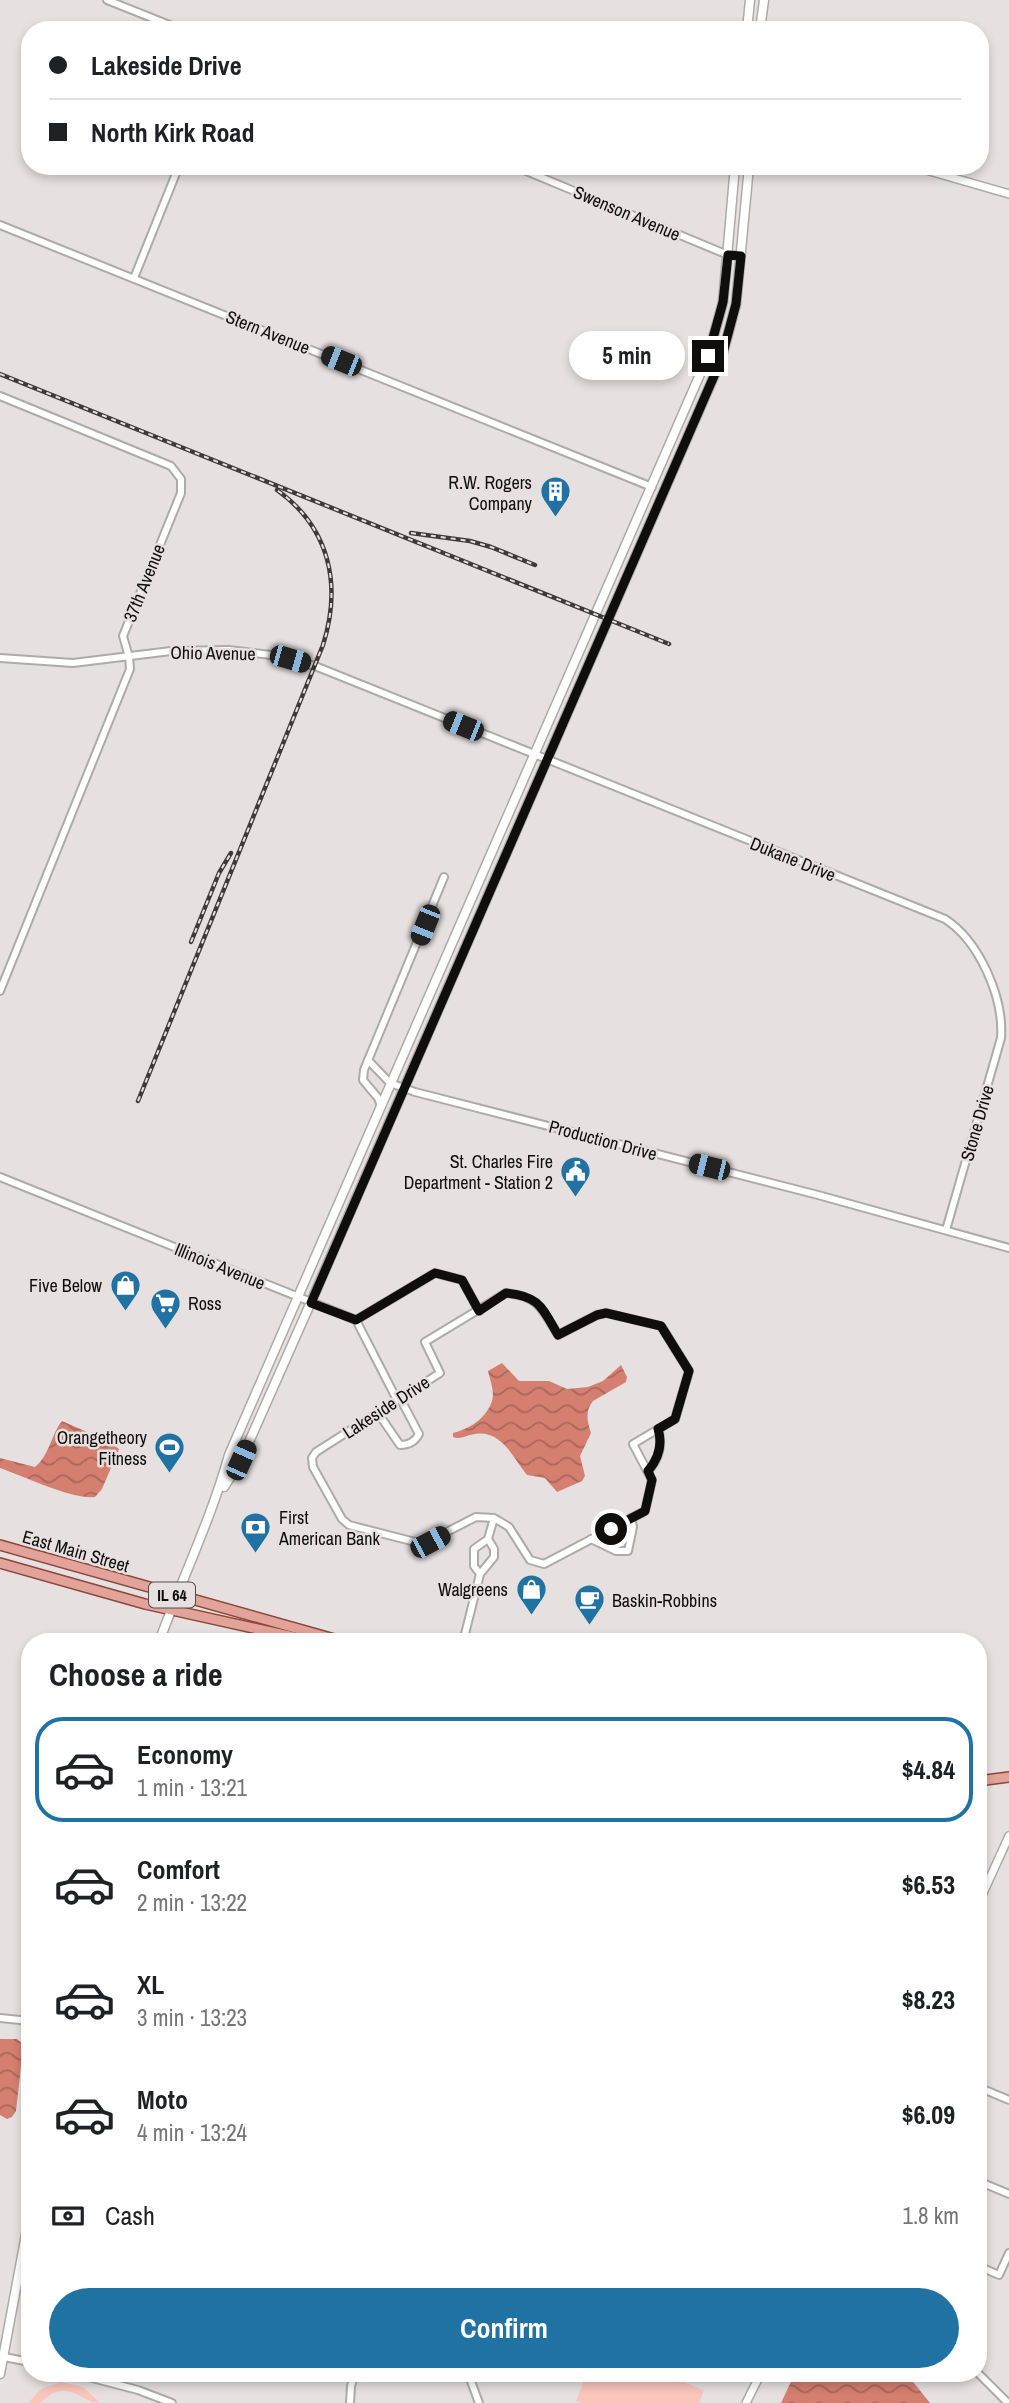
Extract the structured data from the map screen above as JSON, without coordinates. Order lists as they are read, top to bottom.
{
  "streets": {
    "main road": ["East Main Street", "IL 64"],
    "street": [
      "Swenson Avenue",
      "Stern Avenue",
      "37th Avenue",
      "Ohio Avenue",
      "Dukane Drive",
      "Stone Drive",
      "Production Drive",
      "Illinois Avenue",
      "Lakeside Drive"
    ]
  },
  "crossings": [
    ["37th Avenue", "Ohio Avenue"],
    ["Ohio Avenue", "Dukane Drive"],
    ["Dukane Drive", "Stone Drive"],
    ["Stone Drive", "Production Drive"]
  ],
  "places": {
    "building": ["R.W. Rogers Company"],
    "public building": ["St. Charles Fire Department - Station 2"],
    "shop": ["Five Below", "Walgreens"],
    "supermarket": ["Ross"],
    "sports": ["Orangetheory Fitness"],
    "bank": ["First American Bank"],
    "cafe": ["Baskin-Robbins"]
  },
  "page": {
    "banner": ["Lakeside Drive", "North Kirk Road"],
    "bubble": "5 min",
    "heading": "Choose a ride",
    "list": [
      {
        "name": "Economy",
        "note": "1 min · 13:21",
        "value": "$4.84"
      },
      {
        "name": "Comfort",
        "note": "2 min · 13:22",
        "value": "$6.53"
      },
      {
        "name": "XL",
        "note": "3 min · 13:23",
        "value": "$8.23"
      },
      {
        "name": "Moto",
        "note": "4 min · 13:24",
        "value": "$6.09"
      }
    ],
    "pay": ["Cash", "1.8 km"],
    "buttons": "Confirm"
  }
}
